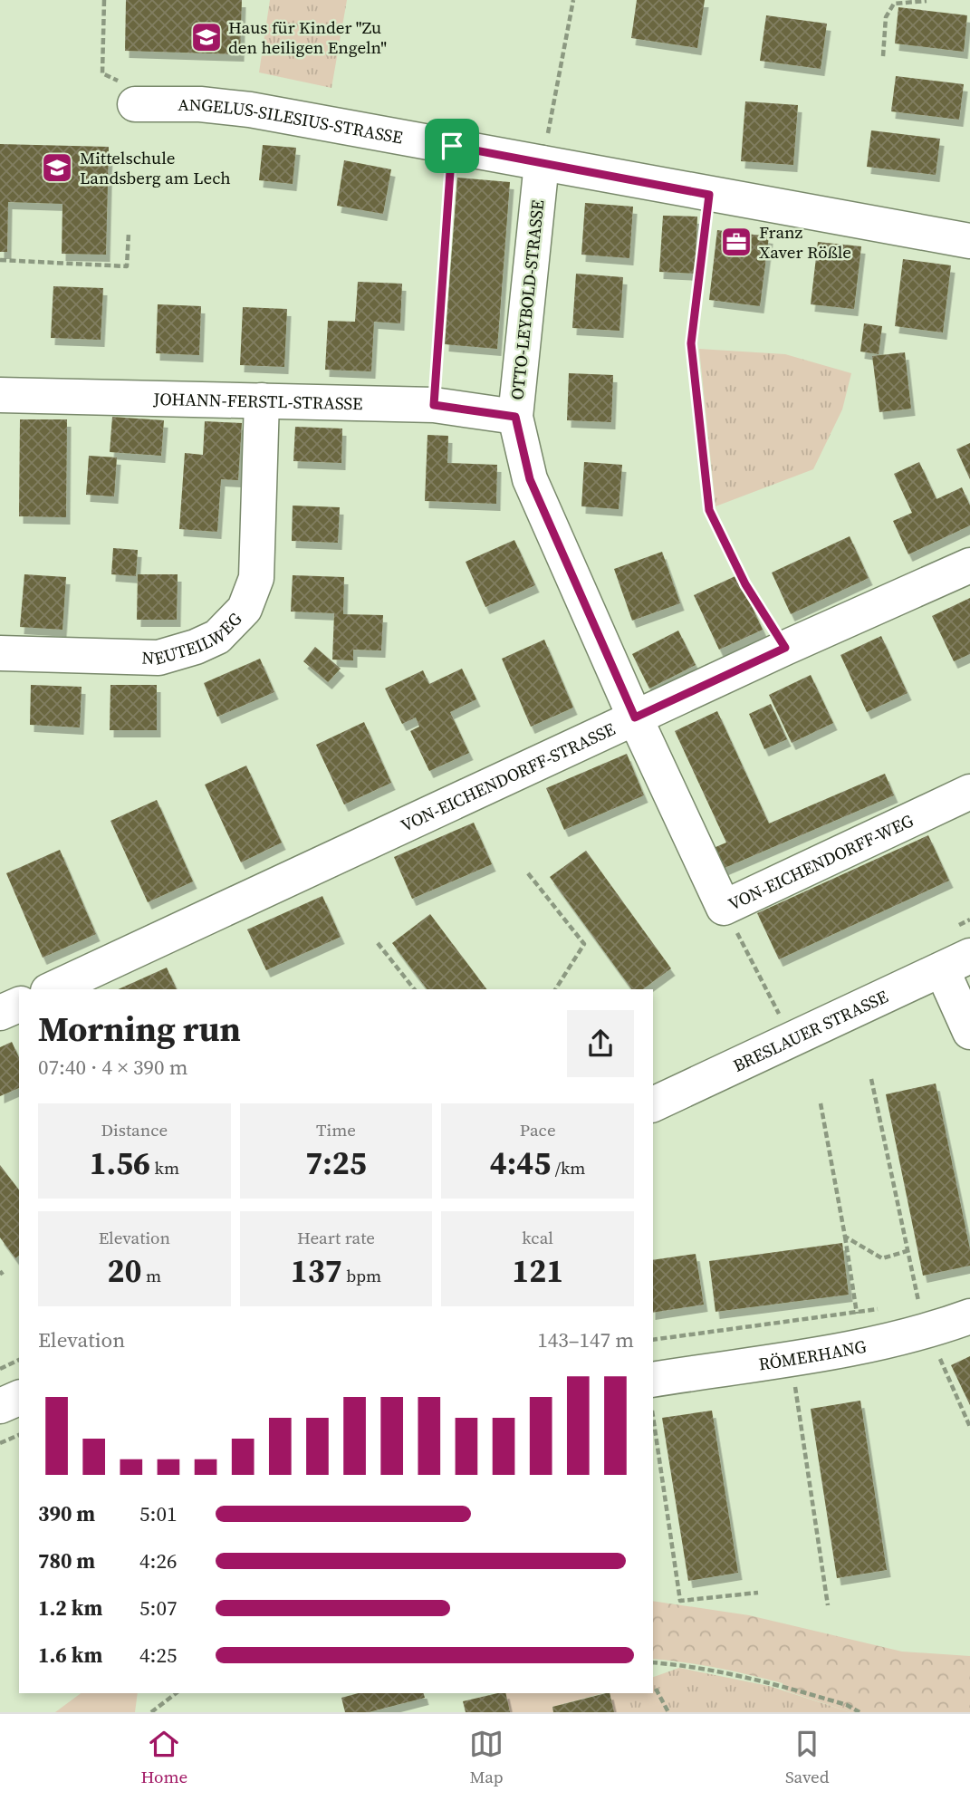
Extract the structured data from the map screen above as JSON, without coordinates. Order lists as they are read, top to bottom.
{
  "streets": {
    "street": [
      "ANGELUS-SILESIUS-STRASSE",
      "OTTO-LEYBOLD-STRASSE",
      "JOHANN-FERSTL-STRASSE",
      "NEUTEILWEG",
      "VON-EICHENDORFF-STRASSE",
      "VON-EICHENDORFF-WEG",
      "BRESLAUER STRASSE",
      "RÖMERHANG"
    ]
  },
  "crossings": [
    ["ANGELUS-SILESIUS-STRASSE", "OTTO-LEYBOLD-STRASSE"],
    ["OTTO-LEYBOLD-STRASSE", "JOHANN-FERSTL-STRASSE"],
    ["OTTO-LEYBOLD-STRASSE", "VON-EICHENDORFF-STRASSE"],
    ["OTTO-LEYBOLD-STRASSE", "VON-EICHENDORFF-WEG"],
    ["JOHANN-FERSTL-STRASSE", "NEUTEILWEG"],
    ["VON-EICHENDORFF-STRASSE", "VON-EICHENDORFF-WEG"]
  ],
  "places": {
    "school or university": ["Haus für Kinder \"Zu den heiligen Engeln\"", "Mittelschule Landsberg am Lech"],
    "office": ["Franz Xaver Rößle"]
  },
  "page": {
    "heading": ["Morning run", "07:40 · 4 × 390 m"],
    "stats": [
      ["Distance", "1.56 km"],
      ["Time", "7:25"],
      ["Pace", "4:45 /km"],
      ["Elevation", "20 m"],
      ["Heart rate", "137 bpm"],
      ["kcal", "121"]
    ],
    "chart": ["Elevation", "143–147 m"],
    "list": [
      {
        "name": "390 m",
        "note": "5:01"
      },
      {
        "name": "780 m",
        "note": "4:26"
      },
      {
        "name": "1.2 km",
        "note": "5:07"
      },
      {
        "name": "1.6 km",
        "note": "4:25"
      }
    ],
    "tabs": ["Home", "Map", "Saved"]
  }
}
